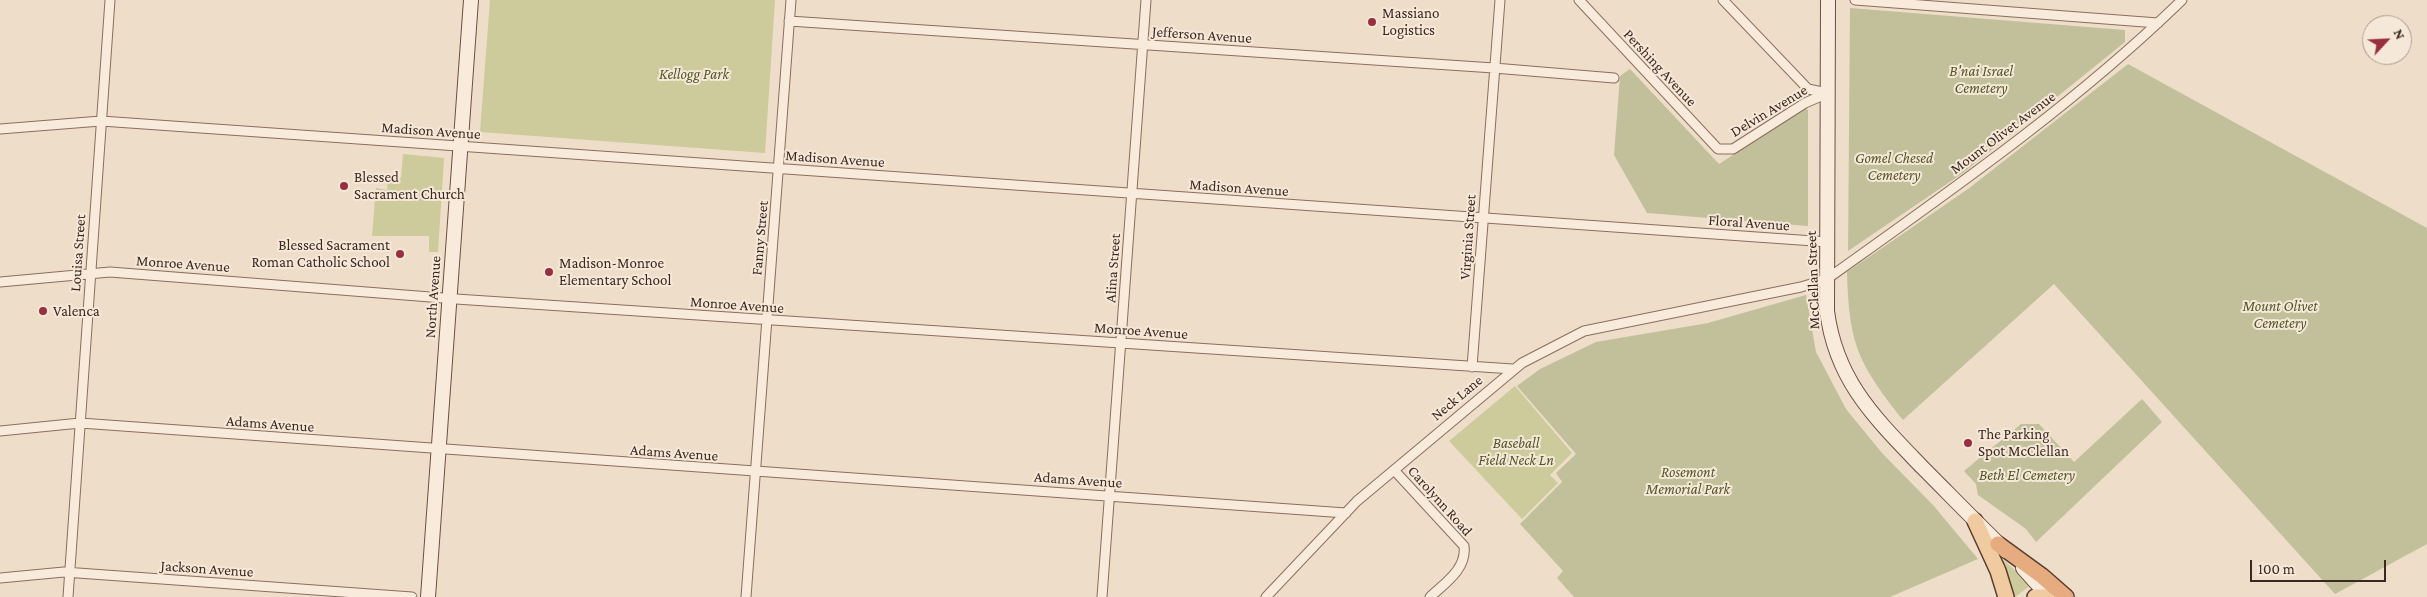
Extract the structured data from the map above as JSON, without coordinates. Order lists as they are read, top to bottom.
{
  "streets": {
    "main road": ["McClellan Street", "North Avenue"],
    "street": [
      "Jefferson Avenue",
      "Pershing Avenue",
      "Delvin Avenue",
      "Madison Avenue",
      "Mount Olivet Avenue",
      "Floral Avenue",
      "Virginia Street",
      "Fanny Street",
      "Louisa Street",
      "Monroe Avenue",
      "Alina Street",
      "Neck Lane",
      "Adams Avenue",
      "Carolynn Road",
      "Jackson Avenue"
    ]
  },
  "crossings": [
    ["Jefferson Avenue", "Virginia Street"],
    ["Jefferson Avenue", "Fanny Street"],
    ["Jefferson Avenue", "Alina Street"],
    ["Pershing Avenue", "Delvin Avenue"],
    ["Delvin Avenue", "McClellan Street"],
    ["Madison Avenue", "Floral Avenue"],
    ["Madison Avenue", "Virginia Street"],
    ["Madison Avenue", "Fanny Street"],
    ["Madison Avenue", "Louisa Street"],
    ["Madison Avenue", "Alina Street"],
    ["Madison Avenue", "North Avenue"],
    ["Mount Olivet Avenue", "McClellan Street"],
    ["Mount Olivet Avenue", "Neck Lane"],
    ["Floral Avenue", "McClellan Street"],
    ["Virginia Street", "Monroe Avenue"],
    ["Fanny Street", "Monroe Avenue"],
    ["Fanny Street", "Adams Avenue"],
    ["Louisa Street", "Monroe Avenue"],
    ["Louisa Street", "Adams Avenue"],
    ["Louisa Street", "Jackson Avenue"],
    ["Monroe Avenue", "Alina Street"],
    ["Monroe Avenue", "North Avenue"],
    ["Alina Street", "Adams Avenue"],
    ["North Avenue", "Adams Avenue"],
    ["Neck Lane", "Adams Avenue"],
    ["Neck Lane", "Carolynn Road"]
  ],
  "parks": [
    "B'nai Israel Cemetery",
    "Kellogg Park",
    "Gomel Chesed Cemetery",
    "Mount Olivet Cemetery",
    "Baseball Field Neck Ln",
    "Rosemont Memorial Park",
    "Beth El Cemetery"
  ],
  "places": [
    "Massiano Logistics",
    "Blessed Sacrament Church",
    "Blessed Sacrament Roman Catholic School",
    "Madison-Monroe Elementary School",
    "Valenca",
    "The Parking Spot McClellan"
  ],
  "scale_bar": "100 m",
  "north": "top right"
}
